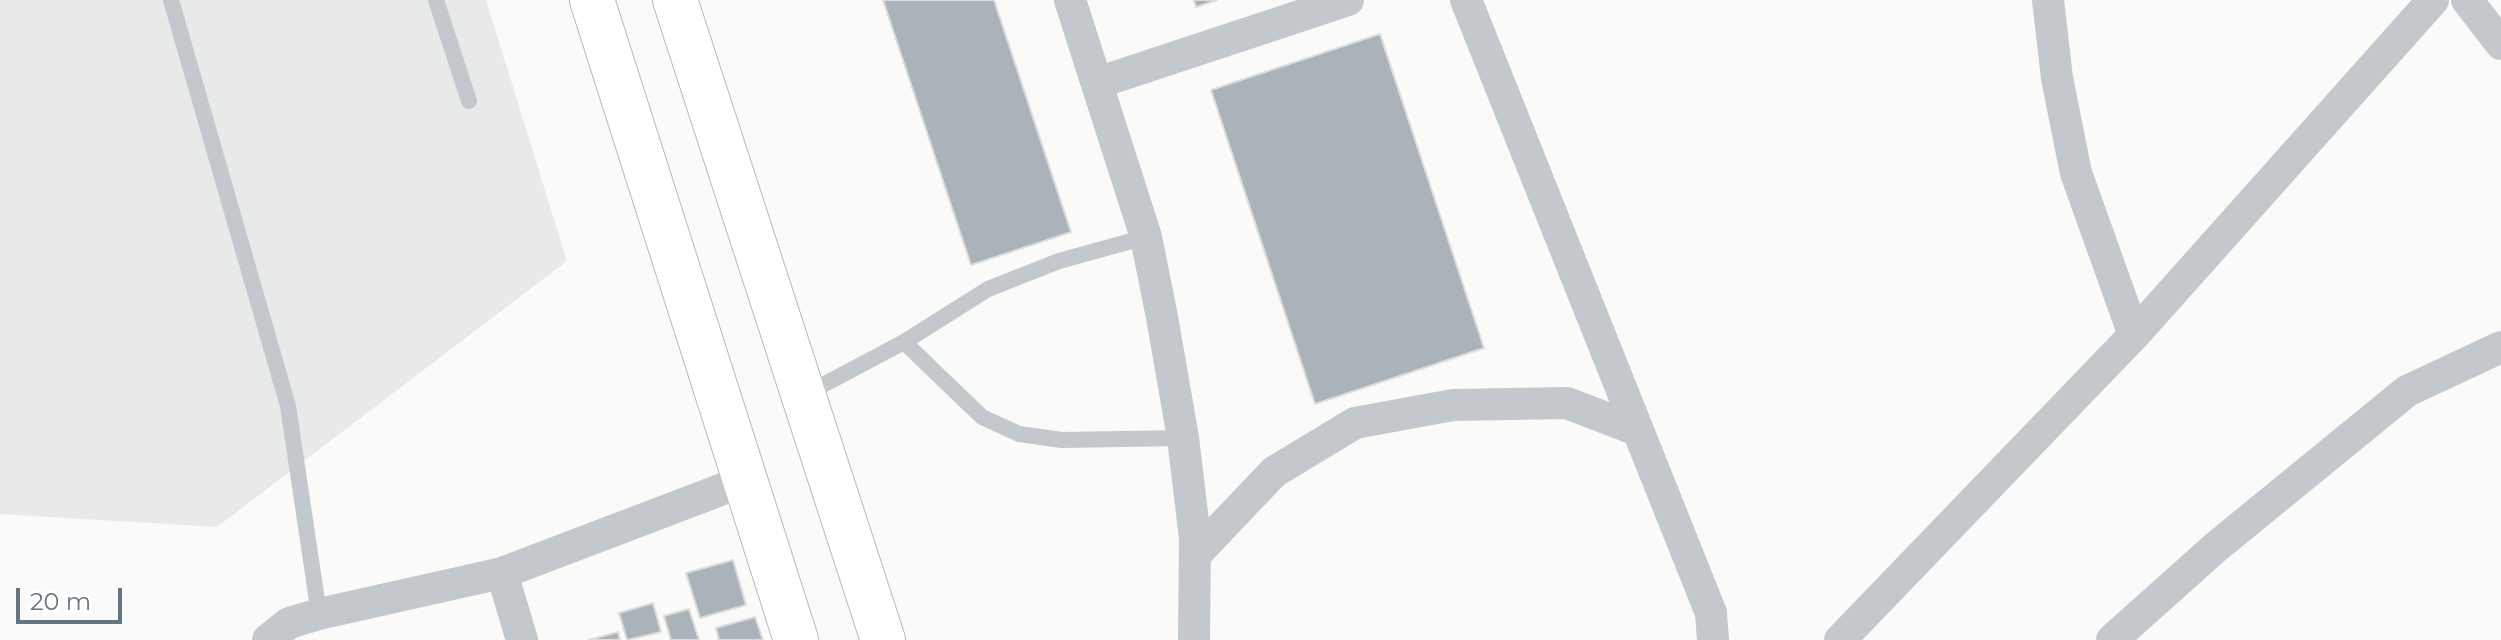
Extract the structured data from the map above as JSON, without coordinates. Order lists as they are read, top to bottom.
{
  "scale_bar": "20 m"
}
